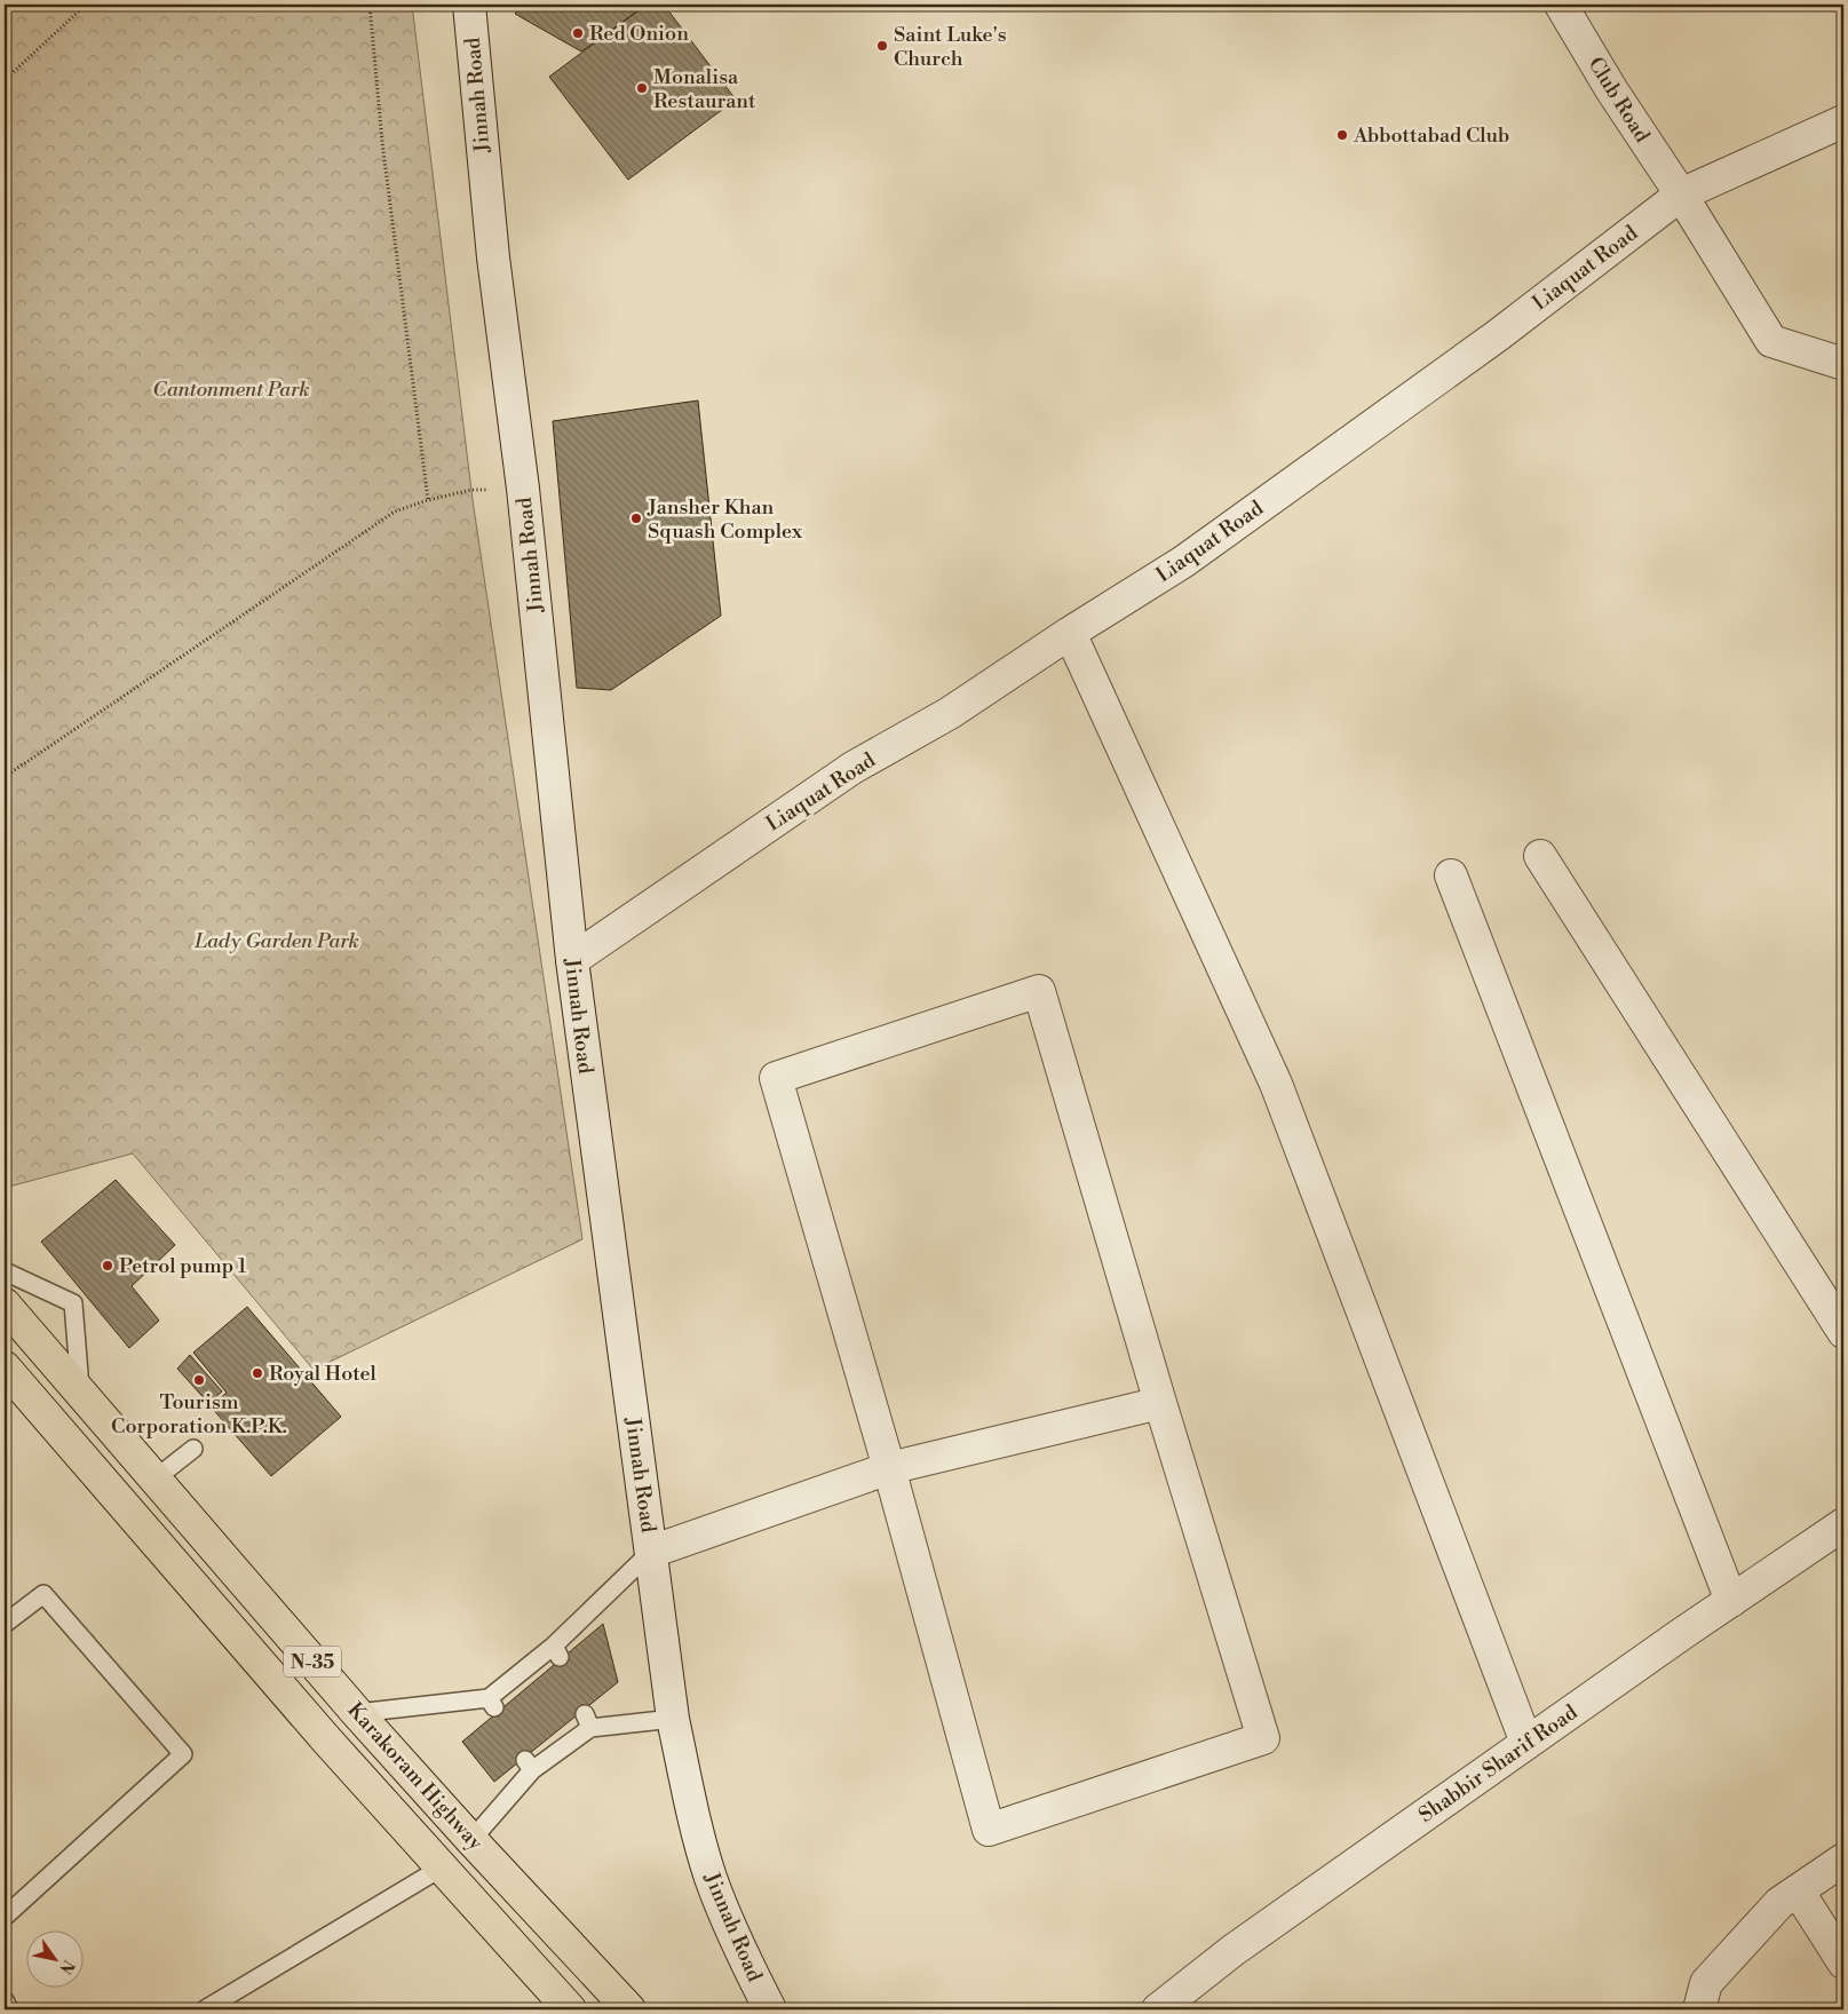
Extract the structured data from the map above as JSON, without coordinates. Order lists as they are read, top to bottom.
{
  "streets": {
    "highway": ["N-35", "Karakoram Highway"],
    "street": [
      "Jinnah Road",
      "Club Road",
      "Liaquat Road",
      "Shabbir Sharif Road"
    ]
  },
  "crossings": [
    ["Jinnah Road", "Liaquat Road"],
    ["Club Road", "Liaquat Road"]
  ],
  "parks": ["Cantonment Park", "Lady Garden Park"],
  "places": [
    "Red Onion",
    "Saint Luke's Church",
    "Monalisa Restaurant",
    "Abbottabad Club",
    "Jansher Khan Squash Complex",
    "Petrol pump 1",
    "Royal Hotel",
    "Tourism Corporation K.P.K."
  ],
  "north": "bottom right"
}
